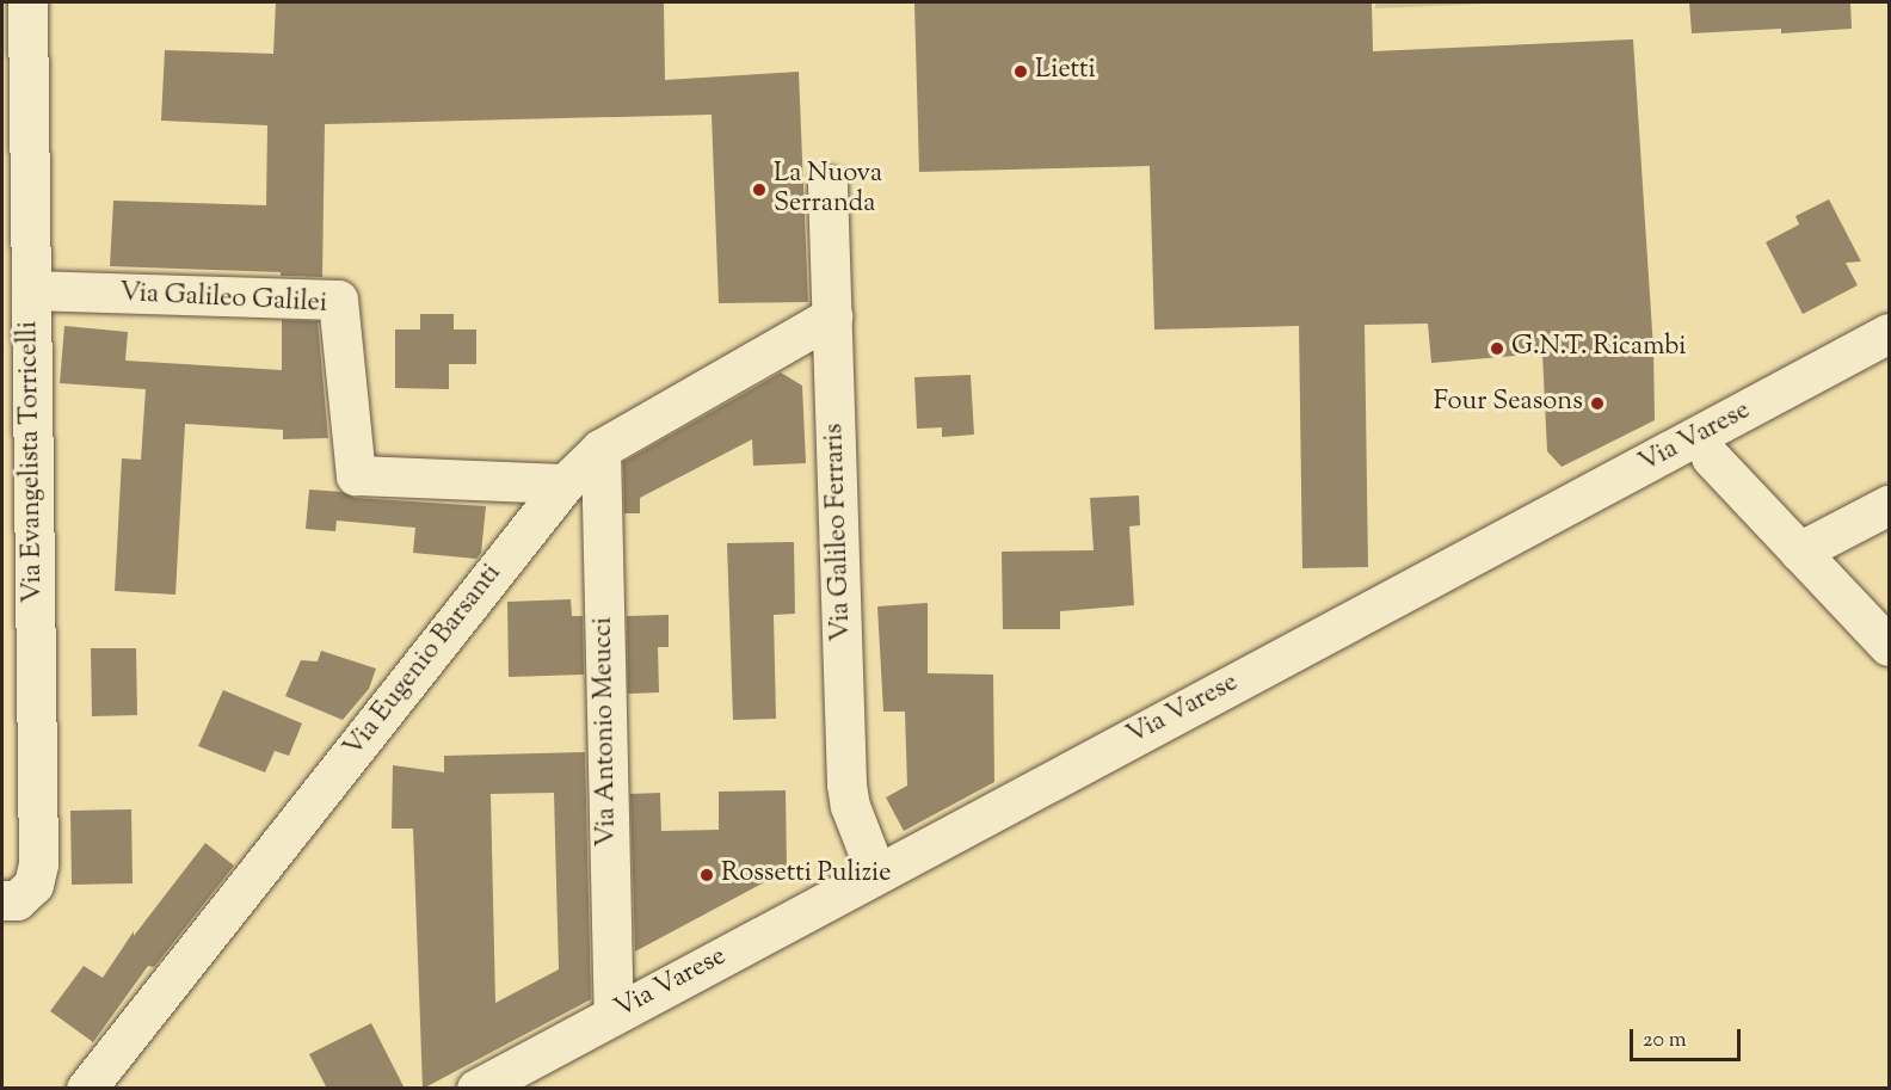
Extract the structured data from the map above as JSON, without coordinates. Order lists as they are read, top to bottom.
{
  "streets": {
    "street": [
      "Via Galileo Galilei",
      "Via Varese",
      "Via Evangelista Torricelli",
      "Via Galileo Ferraris",
      "Via Eugenio Barsanti",
      "Via Antonio Meucci"
    ]
  },
  "crossings": [
    ["Via Galileo Galilei", "Via Evangelista Torricelli"],
    ["Via Galileo Galilei", "Via Eugenio Barsanti"],
    ["Via Varese", "Via Galileo Ferraris"],
    ["Via Varese", "Via Antonio Meucci"],
    ["Via Galileo Ferraris", "Via Eugenio Barsanti"],
    ["Via Eugenio Barsanti", "Via Antonio Meucci"]
  ],
  "places": [
    "Lietti",
    "La Nuova Serranda",
    "G.N.T. Ricambi",
    "Four Seasons",
    "Rossetti Pulizie"
  ],
  "scale_bar": "20 m"
}
